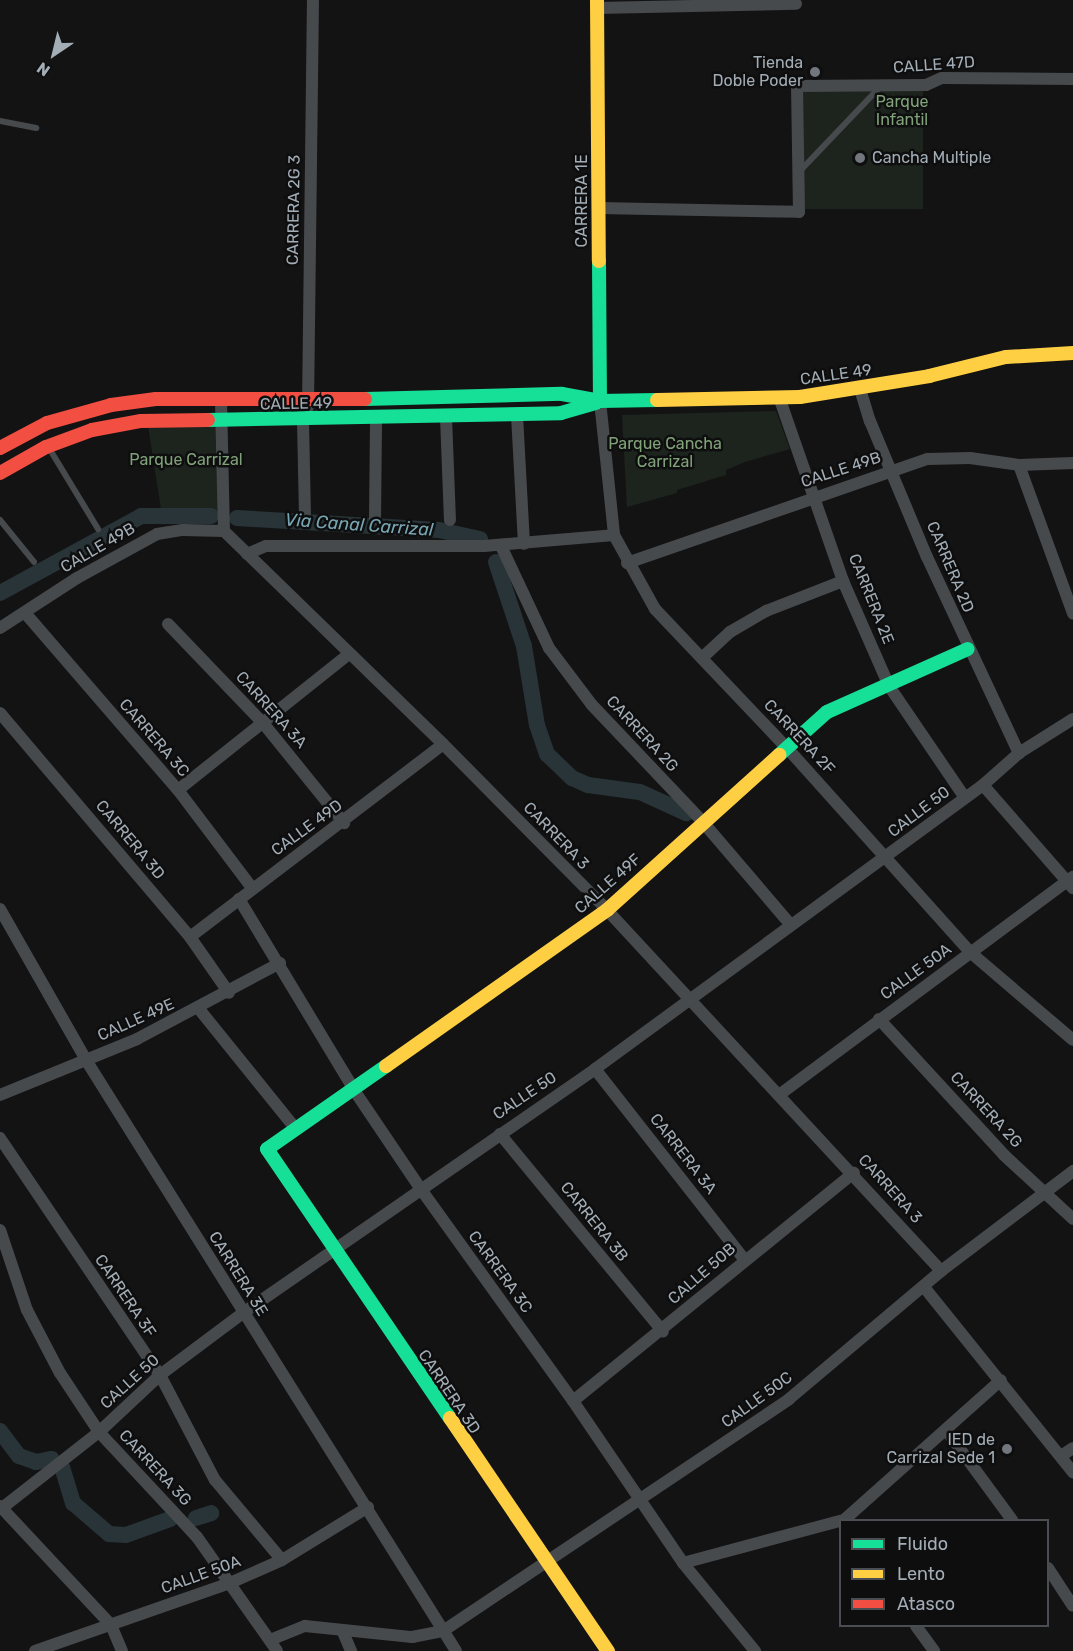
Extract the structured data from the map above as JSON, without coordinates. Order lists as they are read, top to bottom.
{
  "streets": {
    "street": [
      "CALLE 47D",
      "CARRERA 1E",
      "CARRERA 2G 3",
      "CALLE 49",
      "CALLE 49B",
      "CARRERA 2D",
      "CARRERA 2E",
      "CARRERA 3A",
      "CARRERA 2G",
      "CARRERA 2F",
      "CARRERA 3C",
      "CALLE 50",
      "CALLE 49D",
      "CARRERA 3",
      "CARRERA 3D",
      "CALLE 49F",
      "CALLE 50A",
      "CALLE 49E",
      "CARRERA 3B",
      "CARRERA 3E",
      "CALLE 50B",
      "CARRERA 3F",
      "CALLE 50C",
      "CARRERA 3G"
    ]
  },
  "crossings": [
    ["CARRERA 1E", "CALLE 49"],
    ["CARRERA 1E", "CARRERA 2F"],
    ["CARRERA 2G 3", "CALLE 49"],
    ["CALLE 49", "CARRERA 2D"],
    ["CALLE 49", "CARRERA 2E"],
    ["CALLE 49", "CARRERA 2F"],
    ["CALLE 49B", "CARRERA 2D"],
    ["CALLE 49B", "CARRERA 2E"],
    ["CALLE 49B", "CARRERA 2F"],
    ["CALLE 49B", "CARRERA 3C"],
    ["CALLE 49B", "CARRERA 3"],
    ["CARRERA 2D", "CALLE 50"],
    ["CARRERA 2D", "CALLE 49F"],
    ["CARRERA 2E", "CALLE 50"],
    ["CARRERA 2E", "CALLE 49F"],
    ["CARRERA 3A", "CALLE 50"],
    ["CARRERA 3A", "CALLE 49D"],
    ["CARRERA 3A", "CALLE 50B"],
    ["CARRERA 2G", "CALLE 50"],
    ["CARRERA 2G", "CALLE 49F"],
    ["CARRERA 2G", "CALLE 50A"],
    ["CARRERA 2G", "CALLE 50C"],
    ["CARRERA 2F", "CALLE 50"],
    ["CARRERA 2F", "CALLE 49F"],
    ["CARRERA 2F", "CALLE 50A"],
    ["CARRERA 3C", "CALLE 50"],
    ["CARRERA 3C", "CALLE 49D"],
    ["CARRERA 3C", "CALLE 49F"],
    ["CARRERA 3C", "CALLE 49E"],
    ["CARRERA 3C", "CALLE 50B"],
    ["CARRERA 3C", "CALLE 50C"],
    ["CALLE 50", "CARRERA 3"],
    ["CALLE 50", "CARRERA 3D"],
    ["CALLE 50", "CARRERA 3B"],
    ["CALLE 50", "CARRERA 3E"],
    ["CALLE 50", "CARRERA 3F"],
    ["CALLE 50", "CARRERA 3G"],
    ["CALLE 49D", "CARRERA 3"],
    ["CALLE 49D", "CARRERA 3D"],
    ["CARRERA 3", "CALLE 49F"],
    ["CARRERA 3", "CALLE 50A"],
    ["CARRERA 3", "CALLE 50B"],
    ["CARRERA 3", "CALLE 50C"],
    ["CARRERA 3D", "CALLE 49F"],
    ["CARRERA 3D", "CALLE 49E"],
    ["CARRERA 3D", "CALLE 50C"],
    ["CALLE 50A", "CARRERA 3E"],
    ["CALLE 50A", "CARRERA 3F"],
    ["CALLE 50A", "CARRERA 3G"],
    ["CALLE 49E", "CARRERA 3E"],
    ["CARRERA 3B", "CALLE 50B"],
    ["CARRERA 3E", "CALLE 50C"]
  ],
  "water": ["Via Canal Carrizal"],
  "parks": ["Parque Infantil", "Parque Cancha Carrizal", "Parque Carrizal"],
  "places": ["Tienda Doble Poder", "Cancha Multiple", "IED de Carrizal Sede 1"],
  "legend": ["Fluido", "Lento", "Atasco"],
  "north": "bottom left"
}
